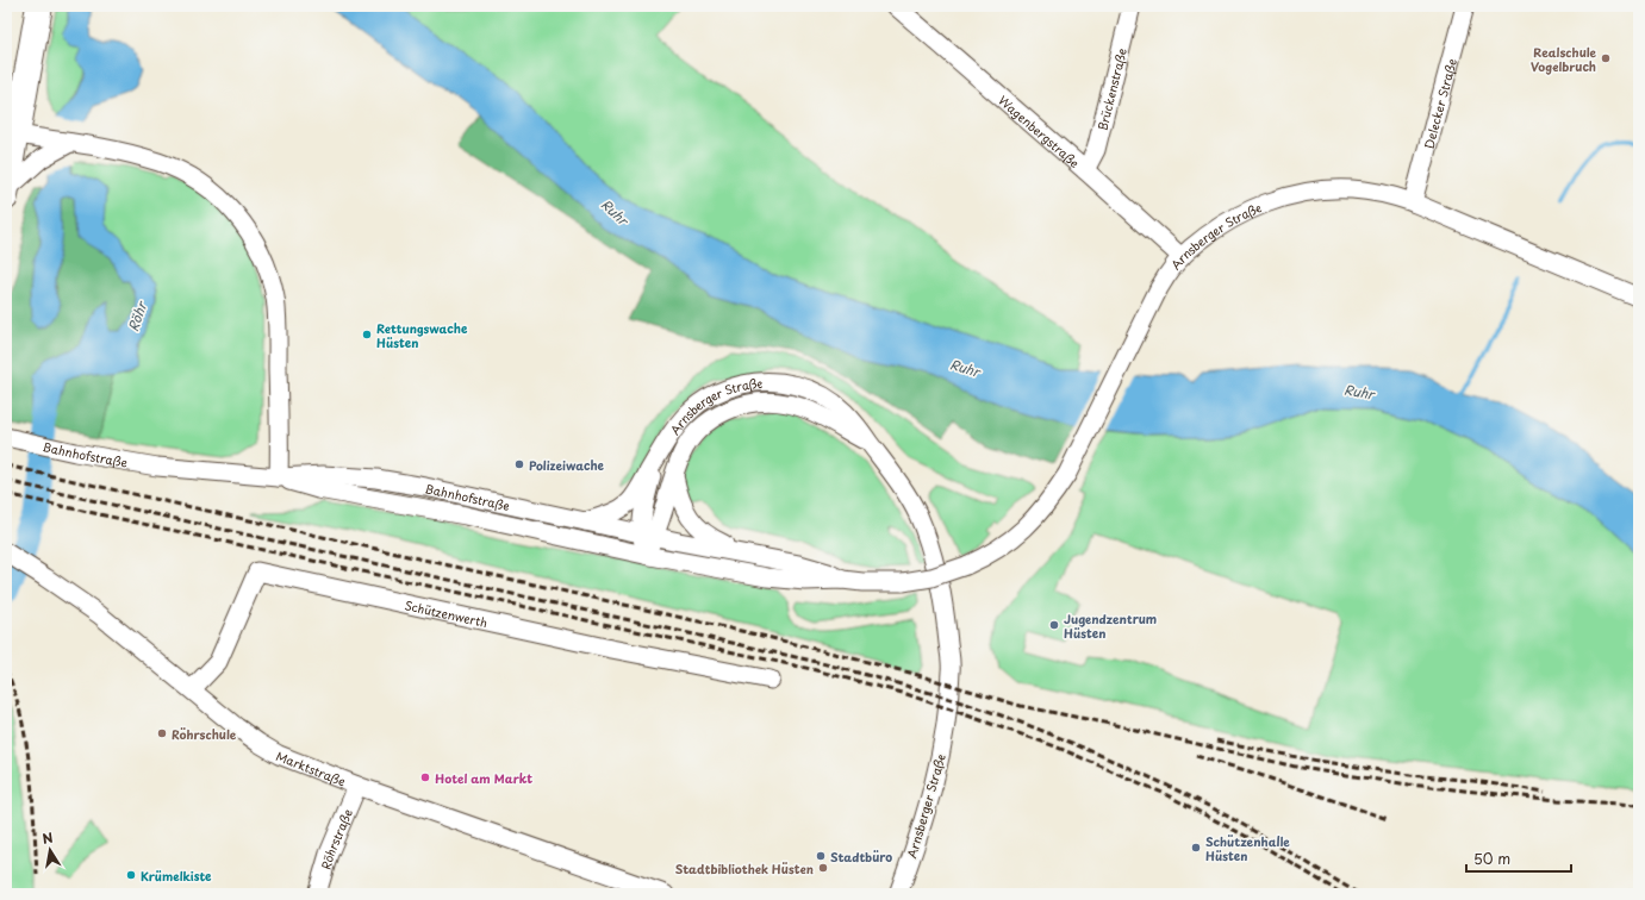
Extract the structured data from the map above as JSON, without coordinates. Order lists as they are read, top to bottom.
{
  "streets": {
    "street": [
      "Brückenstraße",
      "Delecker Straße",
      "Wagenbergstraße",
      "Arnsberger Straße",
      "Bahnhofstraße",
      "Schützenwerth",
      "Marktstraße",
      "Röhrstraße"
    ]
  },
  "crossings": [
    ["Brückenstraße", "Wagenbergstraße"],
    ["Delecker Straße", "Arnsberger Straße"],
    ["Wagenbergstraße", "Arnsberger Straße"],
    ["Arnsberger Straße", "Bahnhofstraße"],
    ["Schützenwerth", "Marktstraße"],
    ["Marktstraße", "Röhrstraße"]
  ],
  "water": ["Ruhr", "Röhr"],
  "places": [
    "Realschule Vogelbruch",
    "Rettungswache Hüsten",
    "Polizeiwache",
    "Jugendzentrum Hüsten",
    "Röhrschule",
    "Hotel am Markt",
    "Schützenhalle Hüsten",
    "Stadtbüro",
    "Stadtbibliothek Hüsten",
    "Krümelkiste"
  ],
  "scale_bar": "50 m",
  "north": "top"
}
